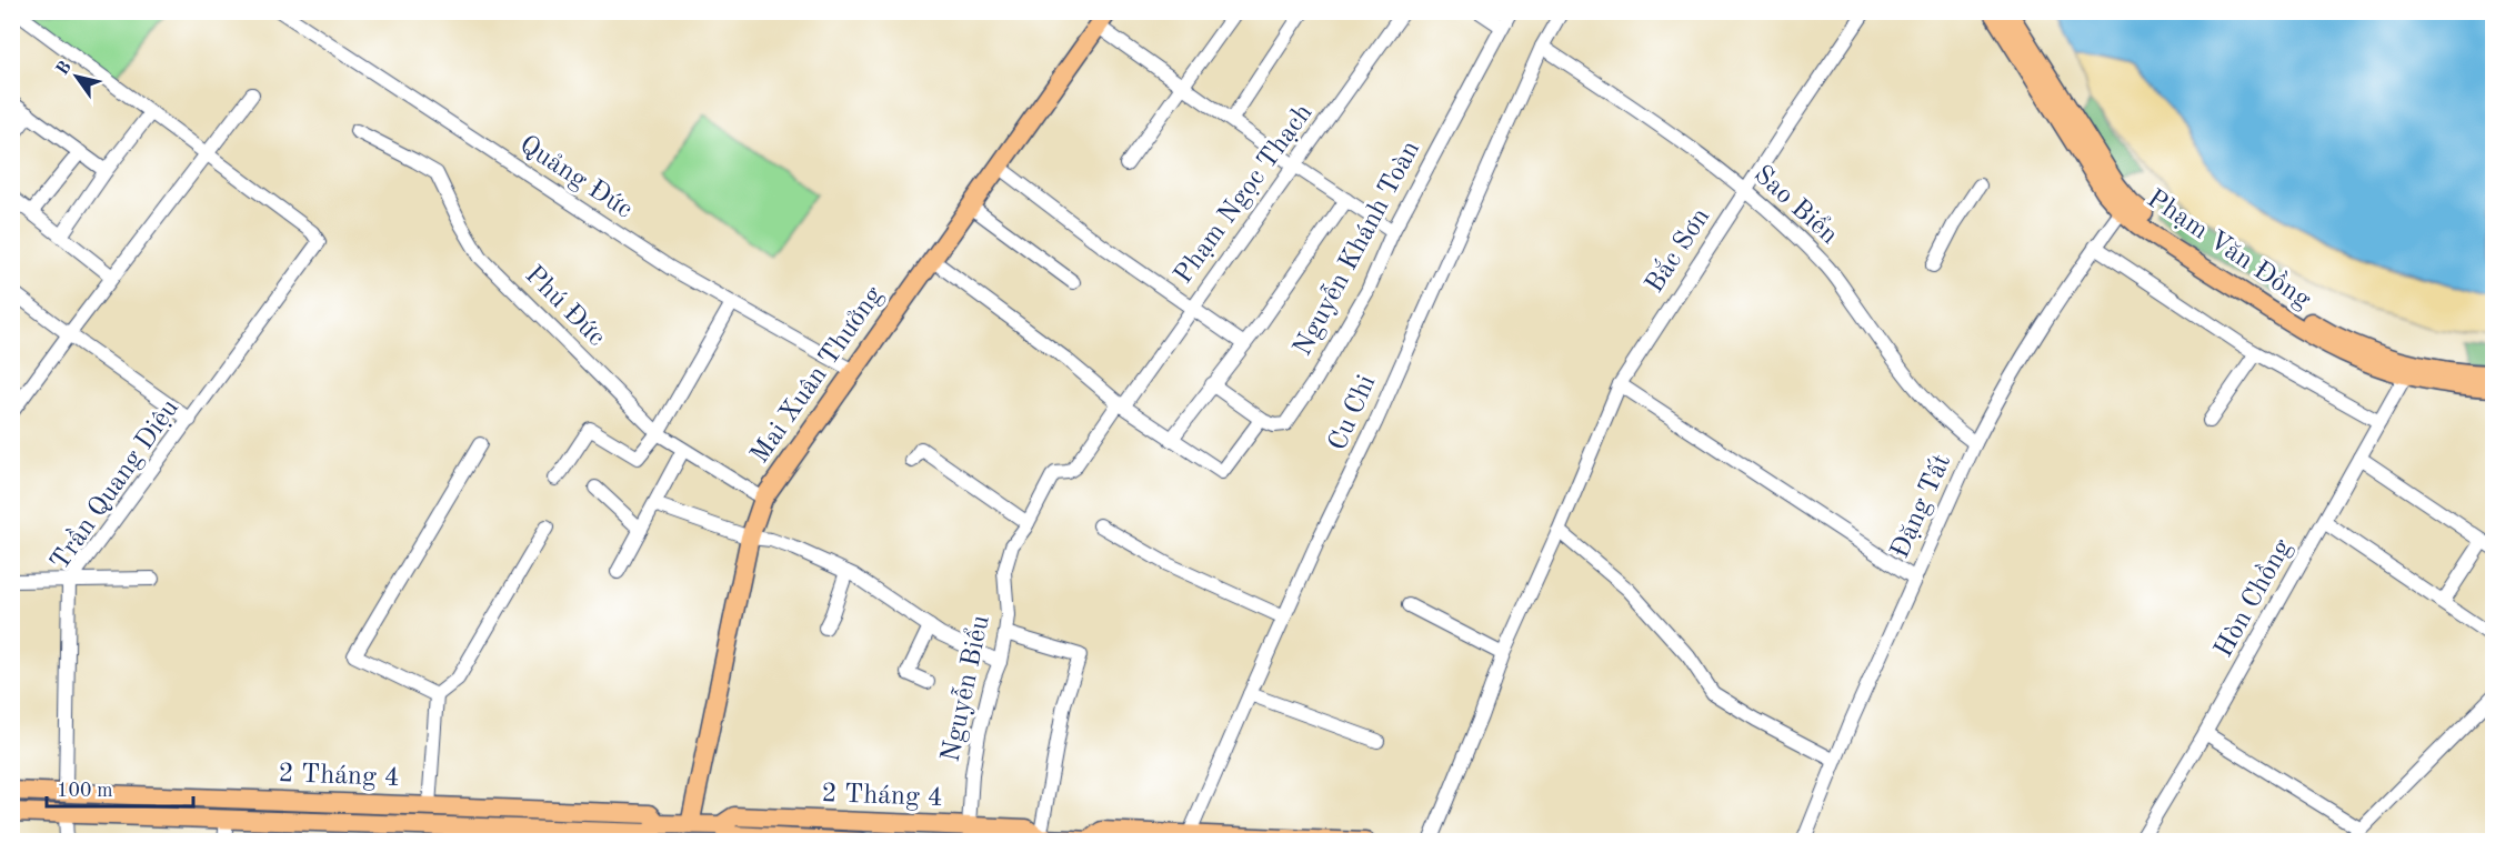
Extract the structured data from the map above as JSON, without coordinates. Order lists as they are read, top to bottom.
{
  "streets": {
    "main road": ["Phạm Văn Đồng", "Mai Xuân Thưởng", "2 Tháng 4"],
    "street": [
      "Quảng Đức",
      "Phạm Ngọc Thạch",
      "Sao Biển",
      "Nguyễn Khánh Toàn",
      "Bắc Sơn",
      "Phú Đức",
      "Cu Chi",
      "Trần Quang Diệu",
      "Đặng Tất",
      "Hòn Chồng",
      "Nguyễn Biểu"
    ]
  },
  "crossings": [
    ["Quảng Đức", "Mai Xuân Thưởng"],
    ["Phạm Ngọc Thạch", "Nguyễn Biểu"],
    ["Sao Biển", "Bắc Sơn"],
    ["Sao Biển", "Cu Chi"],
    ["Sao Biển", "Đặng Tất"],
    ["Phạm Văn Đồng", "Đặng Tất"],
    ["Phạm Văn Đồng", "Hòn Chồng"],
    ["Phú Đức", "Mai Xuân Thưởng"],
    ["Mai Xuân Thưởng", "2 Tháng 4"],
    ["Cu Chi", "2 Tháng 4"],
    ["Trần Quang Diệu", "2 Tháng 4"],
    ["Nguyễn Biểu", "2 Tháng 4"]
  ],
  "scale_bar": "100 m",
  "north": "top left"
}
